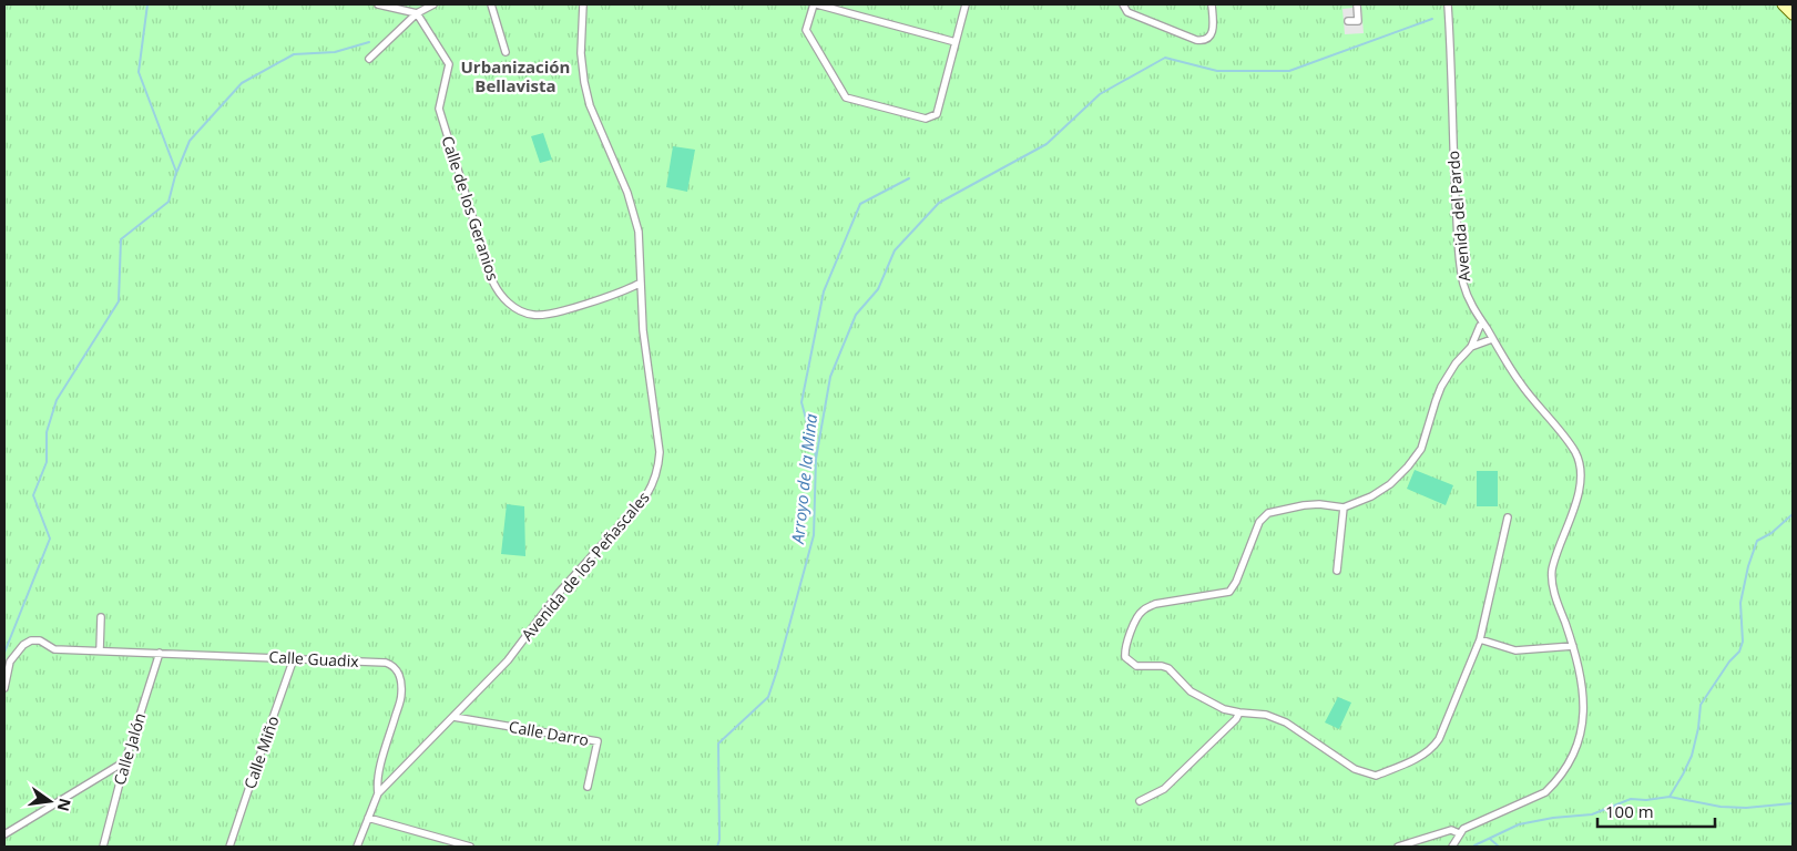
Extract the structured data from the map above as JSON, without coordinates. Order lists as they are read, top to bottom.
{
  "streets": {
    "street": [
      "Calle de los Geranios",
      "Avenida del Pardo",
      "Avenida de los Peñascales",
      "Calle Guadix",
      "Calle Darro",
      "Calle Jalón",
      "Calle Miño"
    ]
  },
  "crossings": [
    ["Calle de los Geranios", "Avenida de los Peñascales"],
    ["Avenida de los Peñascales", "Calle Guadix"],
    ["Avenida de los Peñascales", "Calle Darro"],
    ["Calle Guadix", "Calle Jalón"],
    ["Calle Guadix", "Calle Miño"]
  ],
  "districts": ["Urbanización Bellavista"],
  "water": ["Arroyo de la Mina"],
  "scale_bar": "100 m",
  "north": "right"
}
